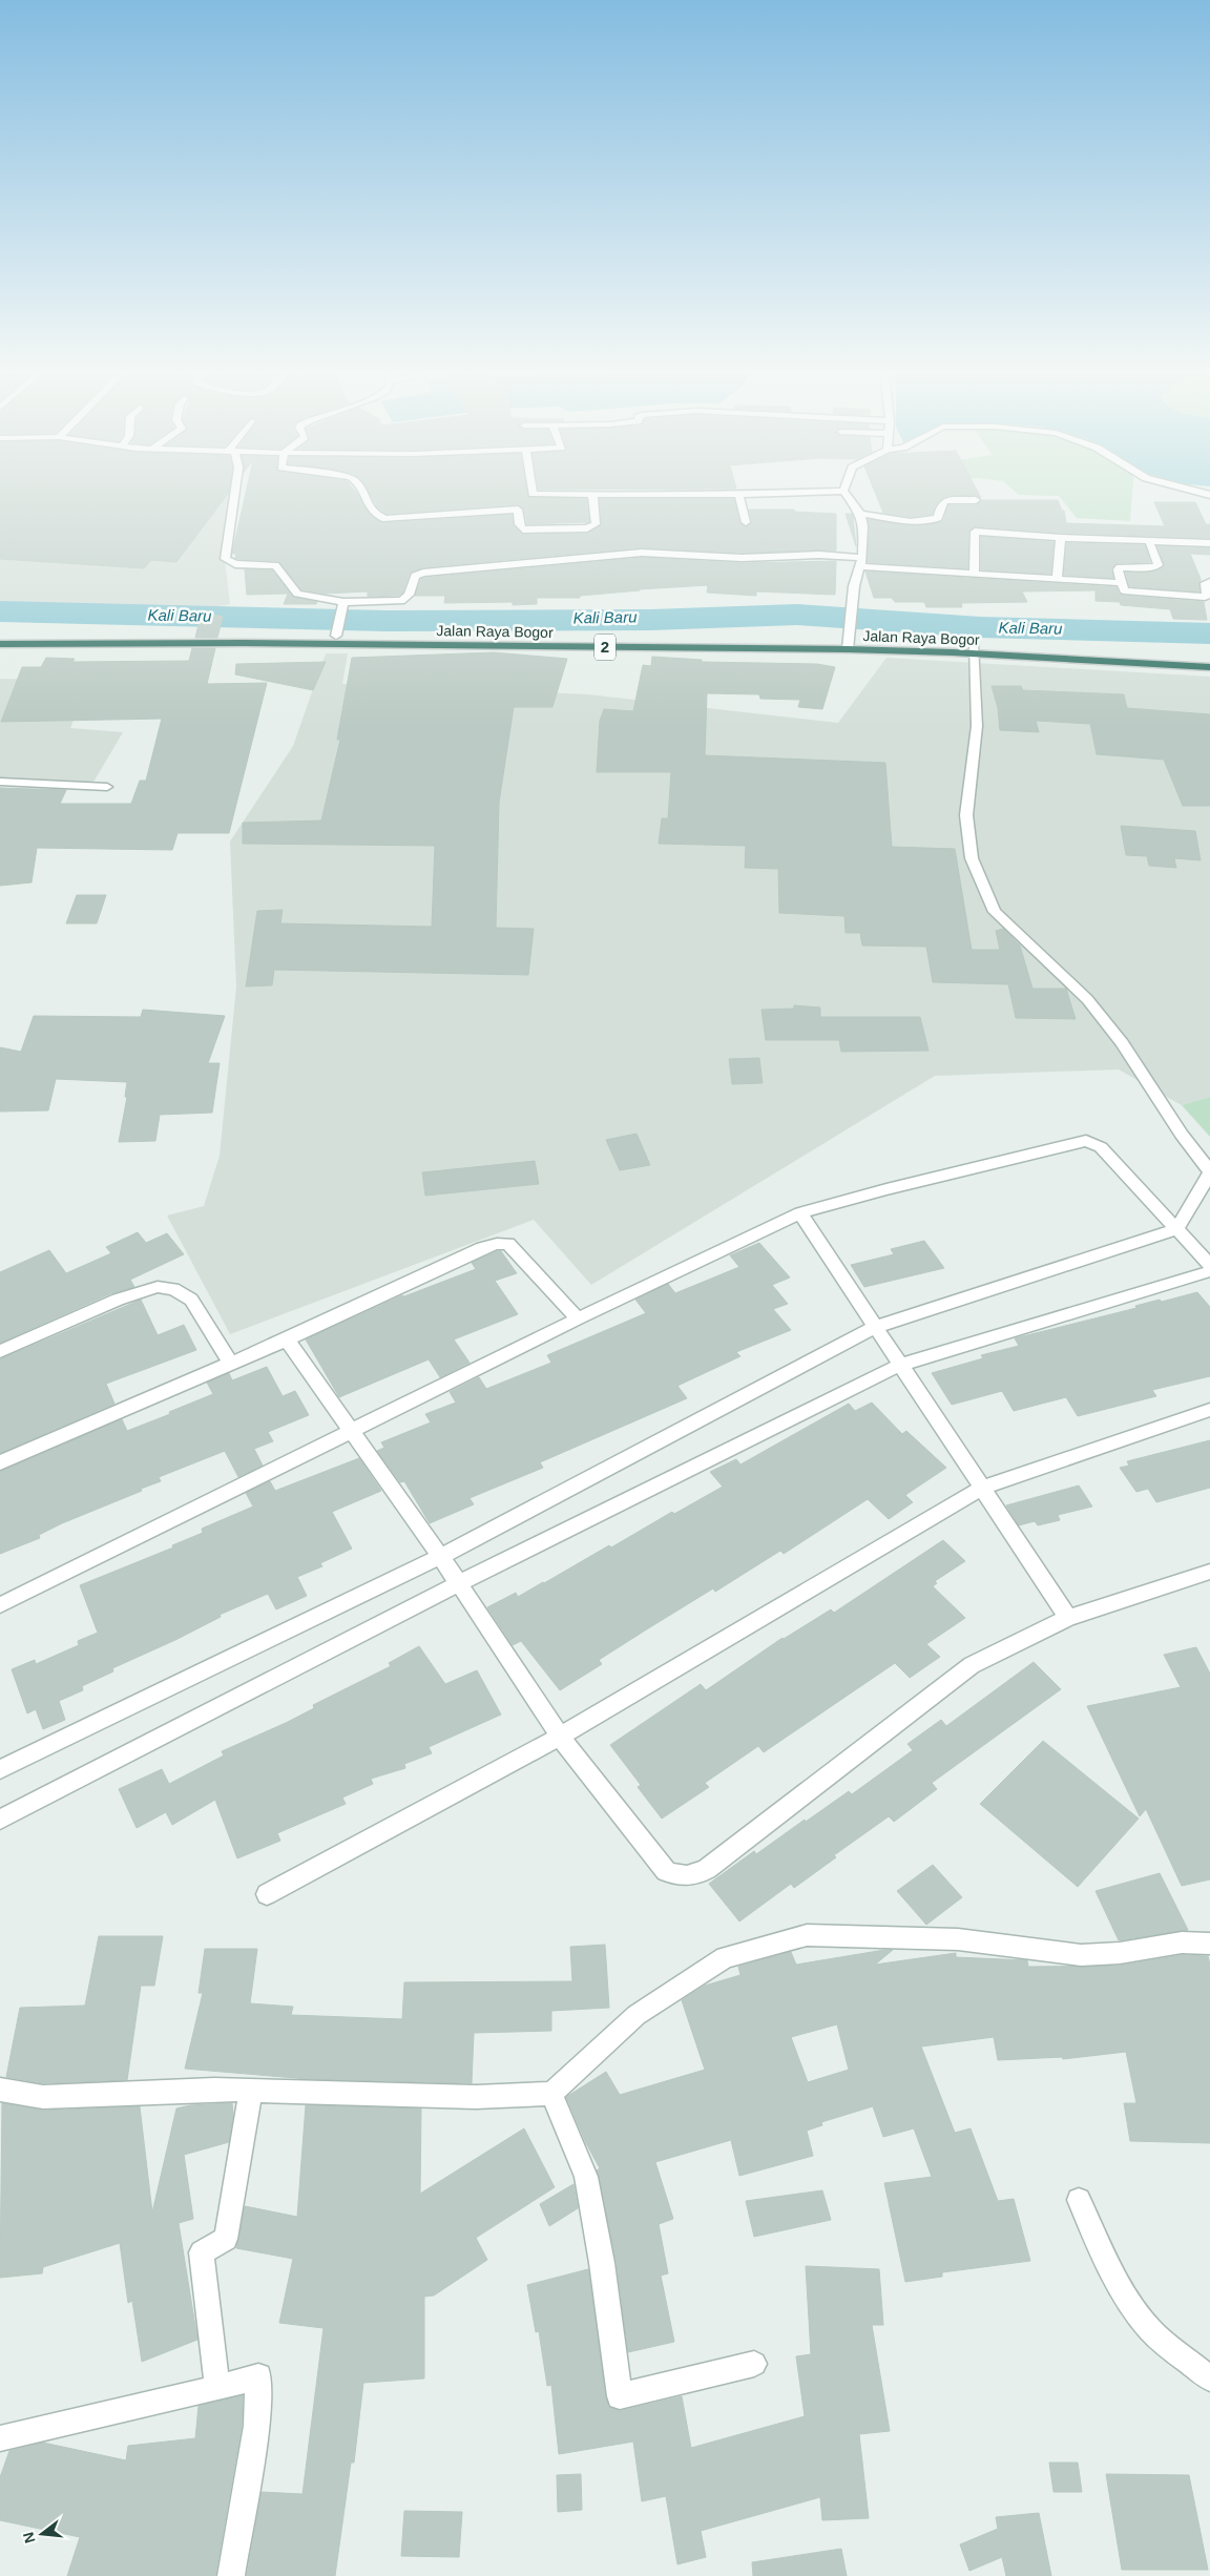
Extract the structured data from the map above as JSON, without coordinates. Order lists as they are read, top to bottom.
{
  "streets": {
    "highway": ["Jalan Raya Bogor", "2"]
  },
  "water": ["Kali Baru"],
  "north": "left"
}
